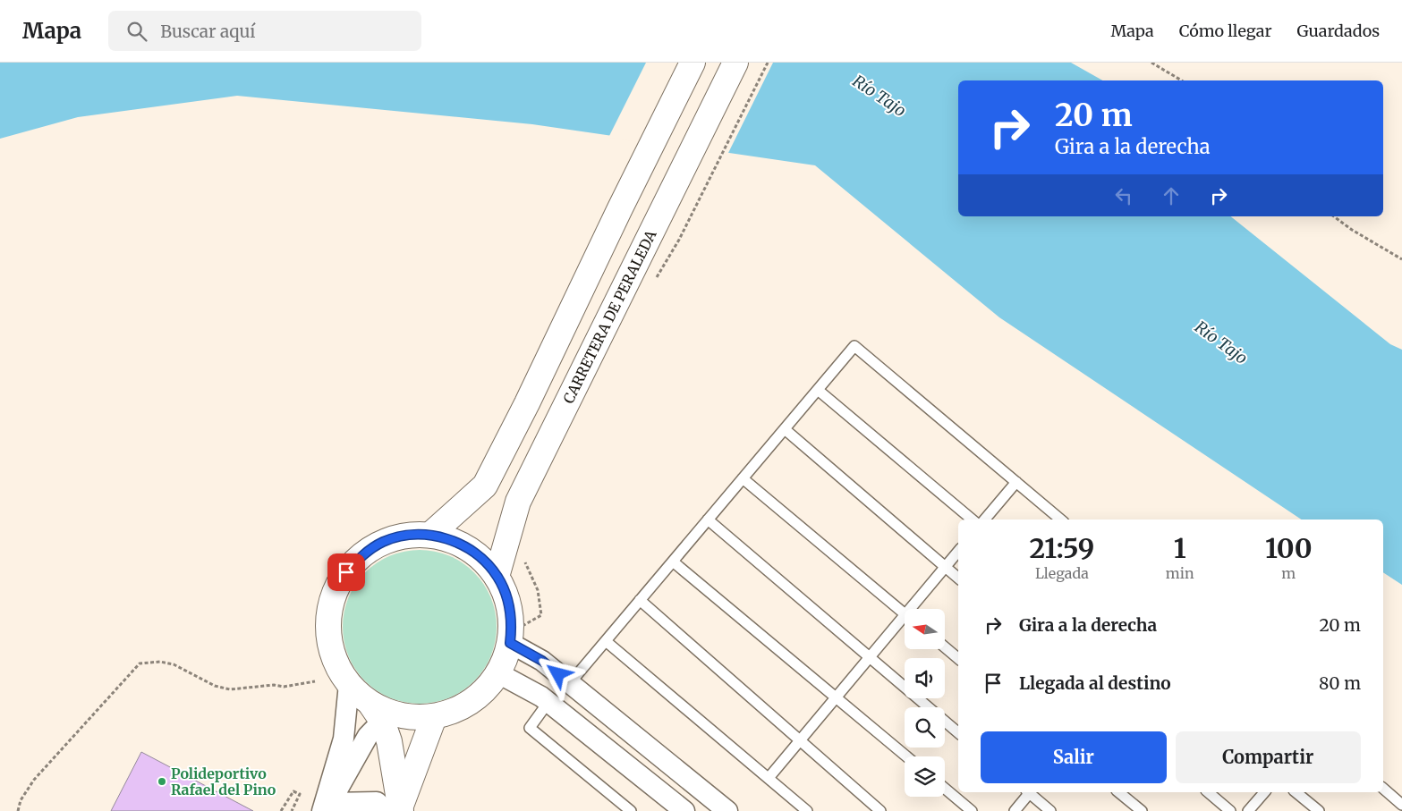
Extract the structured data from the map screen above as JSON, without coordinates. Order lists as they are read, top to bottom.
{
  "streets": {
    "main road": ["CARRETERA DE PERALEDA"]
  },
  "water": ["Río Tajo"],
  "places": ["Polideportivo Rafael del Pino"],
  "north": "left",
  "page": {
    "header": "Mapa",
    "search": "Buscar aquí",
    "nav": ["Mapa", "Cómo llegar", "Guardados"],
    "turn": ["20 m", "Gira a la derecha"],
    "eta": [
      "21:59",
      "Llegada",
      "1",
      "min",
      "100",
      "m"
    ],
    "list": [
      {
        "name": "Gira a la derecha",
        "value": "20 m"
      },
      {
        "name": "Llegada al destino",
        "value": "80 m"
      }
    ],
    "buttons": ["Salir", "Compartir"]
  }
}
